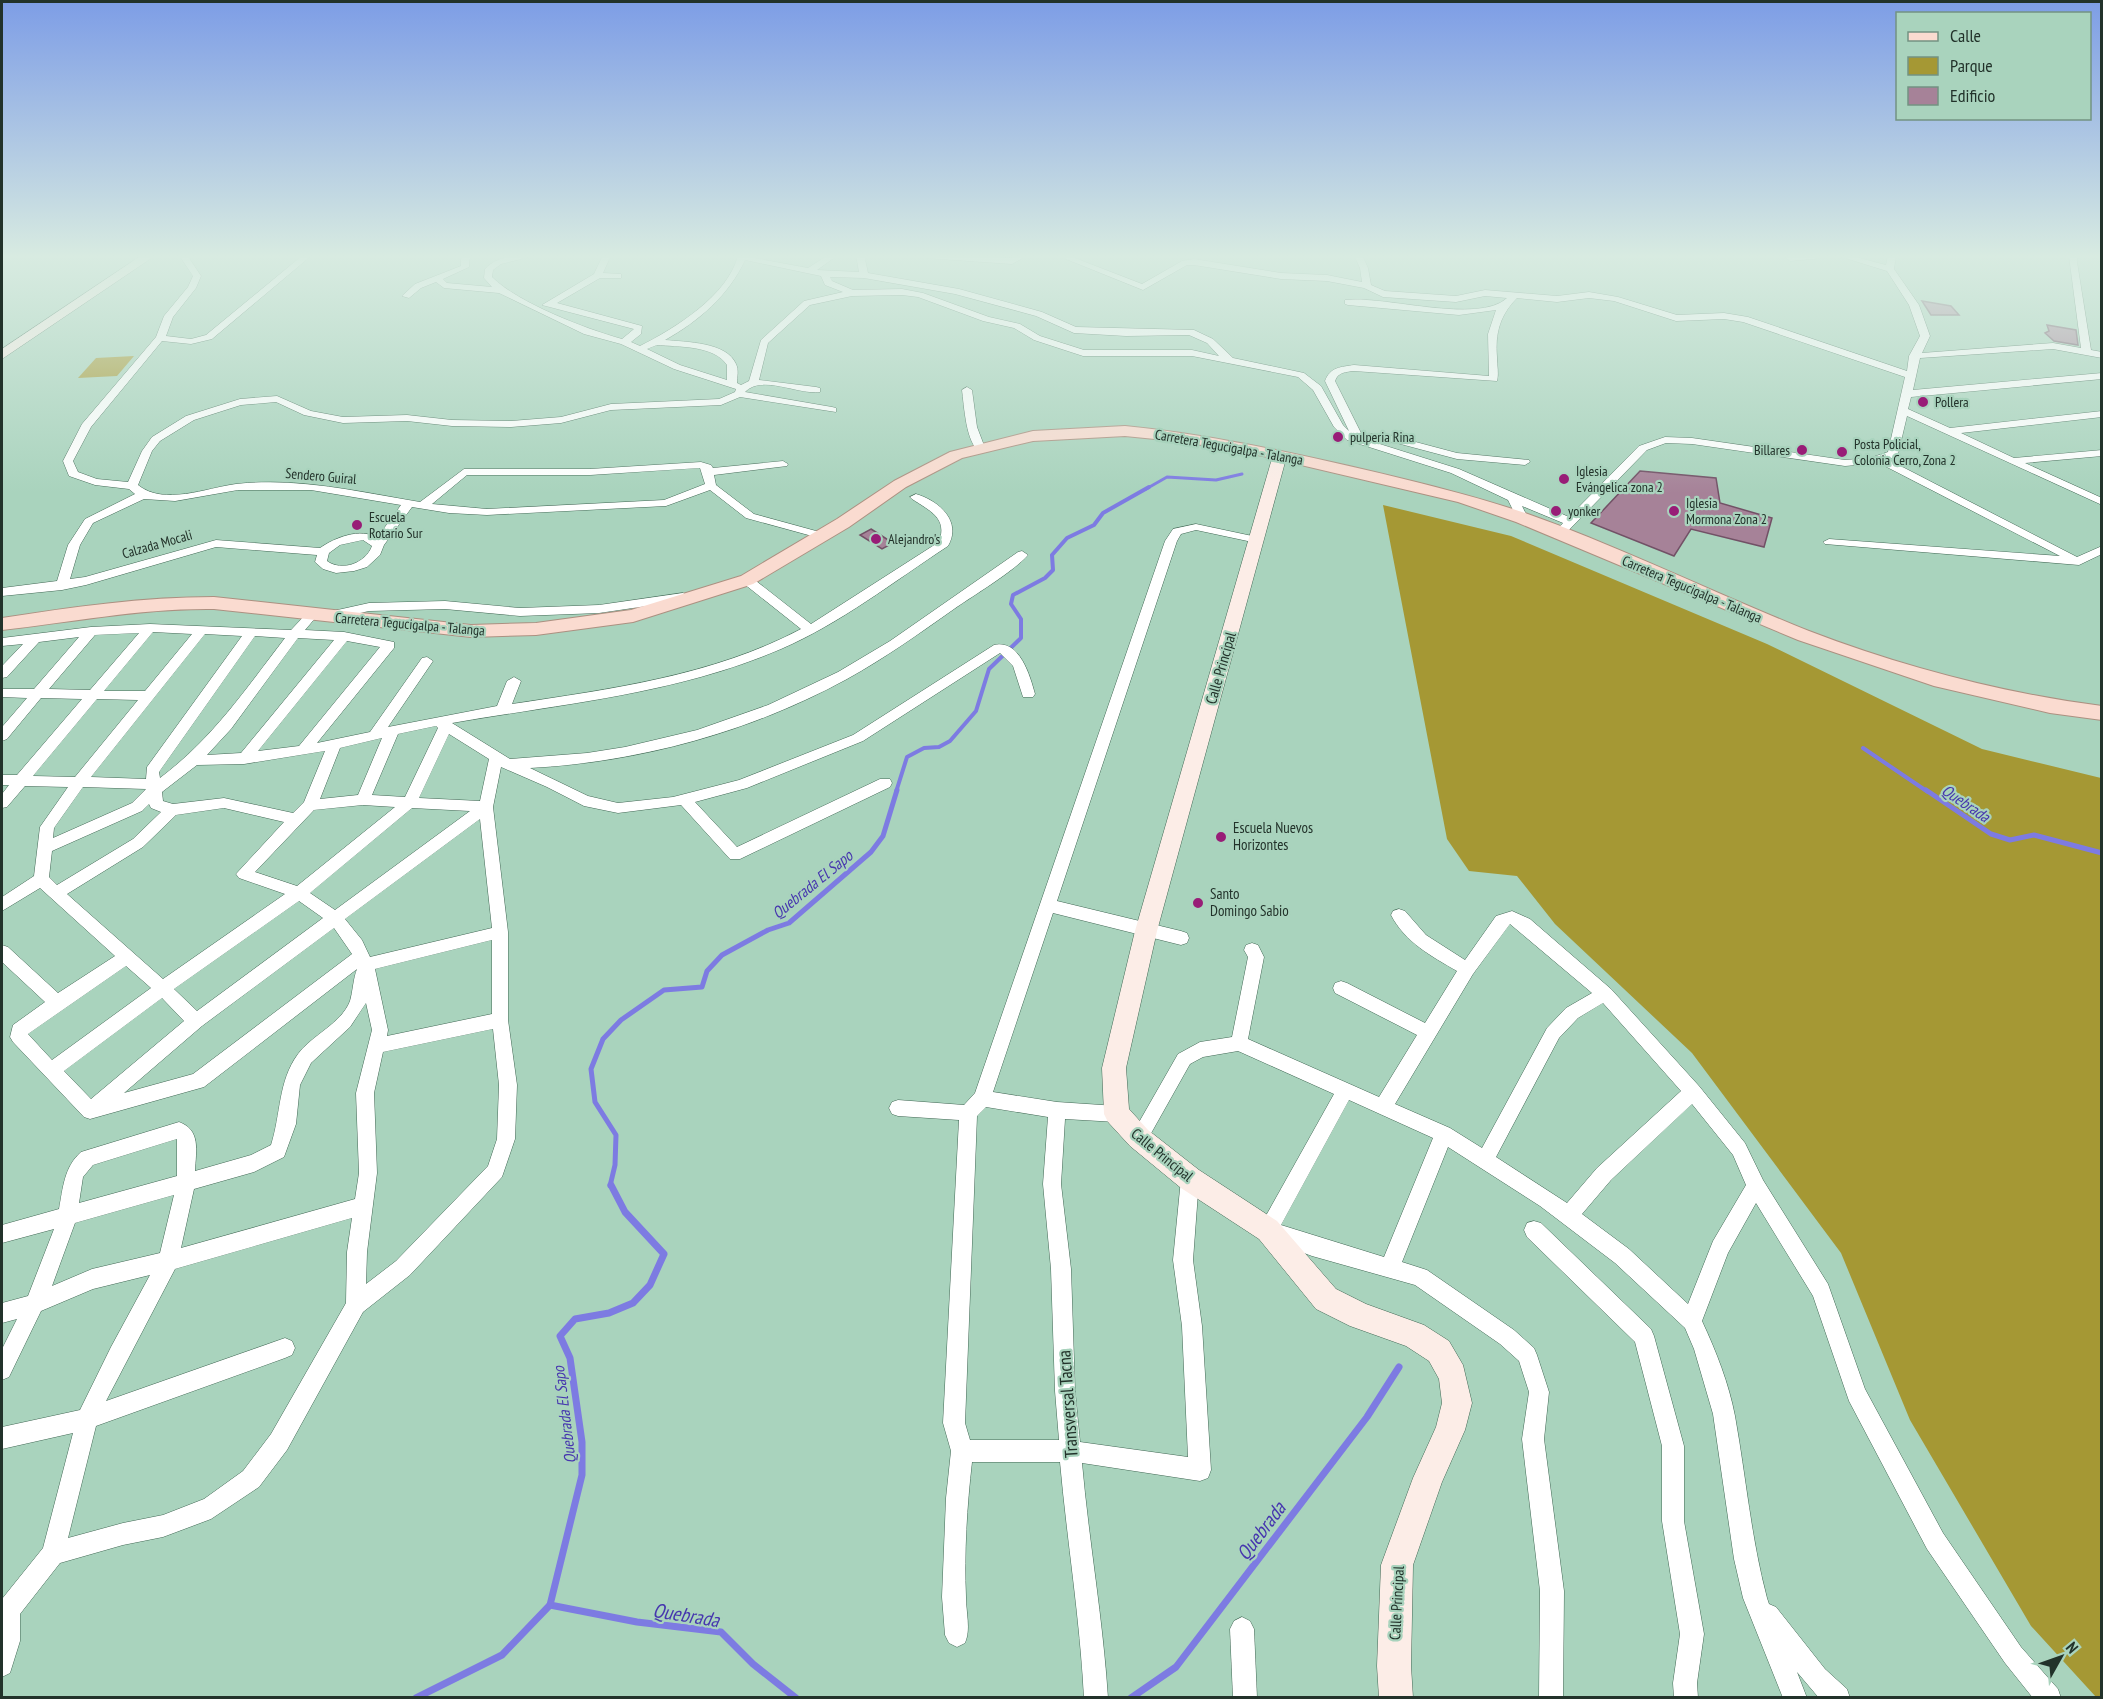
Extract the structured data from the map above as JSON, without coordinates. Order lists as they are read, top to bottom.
{
  "streets": {
    "main road": ["Carretera Tegucigalpa - Talanga"],
    "street": [
      "Sendero Guiral",
      "Calzada Mocali",
      "Calle Principal",
      "Transversal Tacna"
    ]
  },
  "crossings": [
    ["Carretera Tegucigalpa - Talanga", "Calle Principal"]
  ],
  "water": ["Quebrada", "Quebrada El Sapo"],
  "places": [
    "Pollera",
    "pulperia Rina",
    "Billares",
    "Posta Policial, Colonia Cerro, Zona 2",
    "Iglesia Evángelica zona 2",
    "yonker",
    "Iglesia Mormona Zona 2",
    "Escuela Rotario Sur",
    "Alejandro's",
    "Escuela Nuevos Horizontes",
    "Santo Domingo Sabio"
  ],
  "legend": ["Calle", "Parque", "Edificio"],
  "north": "top right"
}
